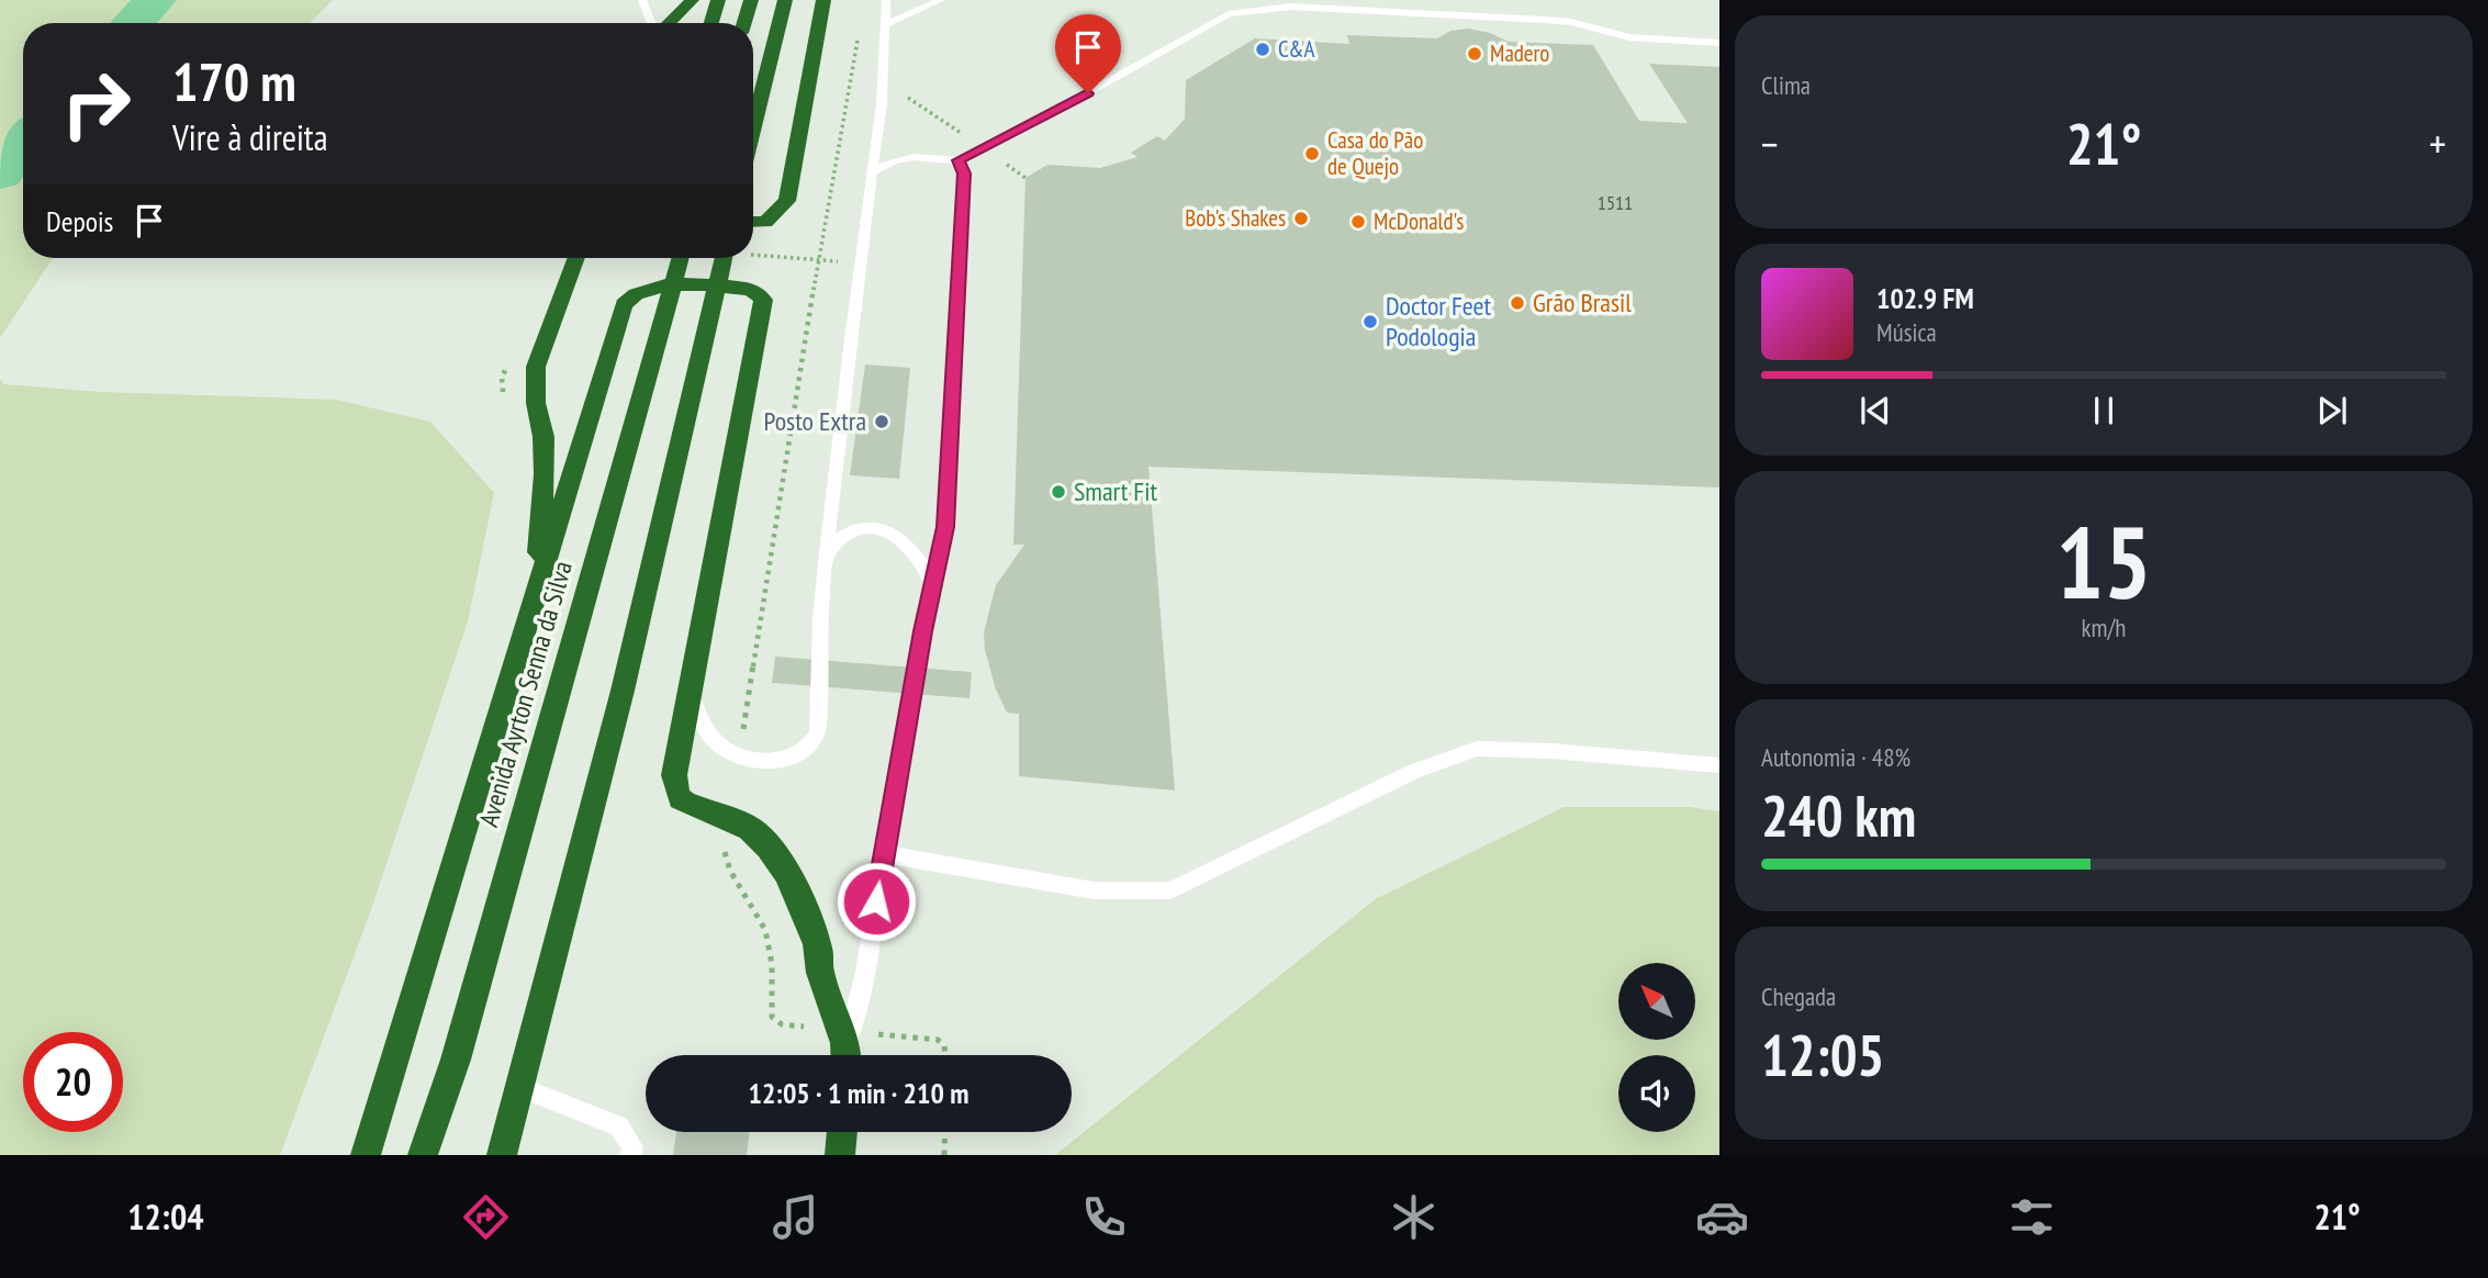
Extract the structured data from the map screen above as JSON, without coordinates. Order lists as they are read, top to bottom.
{
  "streets": {
    "highway": ["Avenida Ayrton Senna da Silva"]
  },
  "places": [
    "C&A",
    "Madero",
    "Casa do Pão de Quejo",
    "Bob's Shakes",
    "McDonald's",
    "Grão Brasil",
    "Doctor Feet Podologia",
    "Posto Extra",
    "Smart Fit"
  ],
  "house_numbers": ["1511"],
  "north": "top left",
  "page": {
    "tile": [
      "Clima",
      ["15", "km/h"],
      ["Autonomia · 48%", "240 km"],
      ["Chegada", "12:05"]
    ],
    "turn": ["170 m", "Vire à direita"],
    "heat": ["−", "21°", "+"],
    "then": "Depois",
    "song": ["102.9 FM", "Música"],
    "limit": "20",
    "trip": "12:05 · 1 min · 210 m",
    "tabs": ["12:04", "21°"]
  }
}
